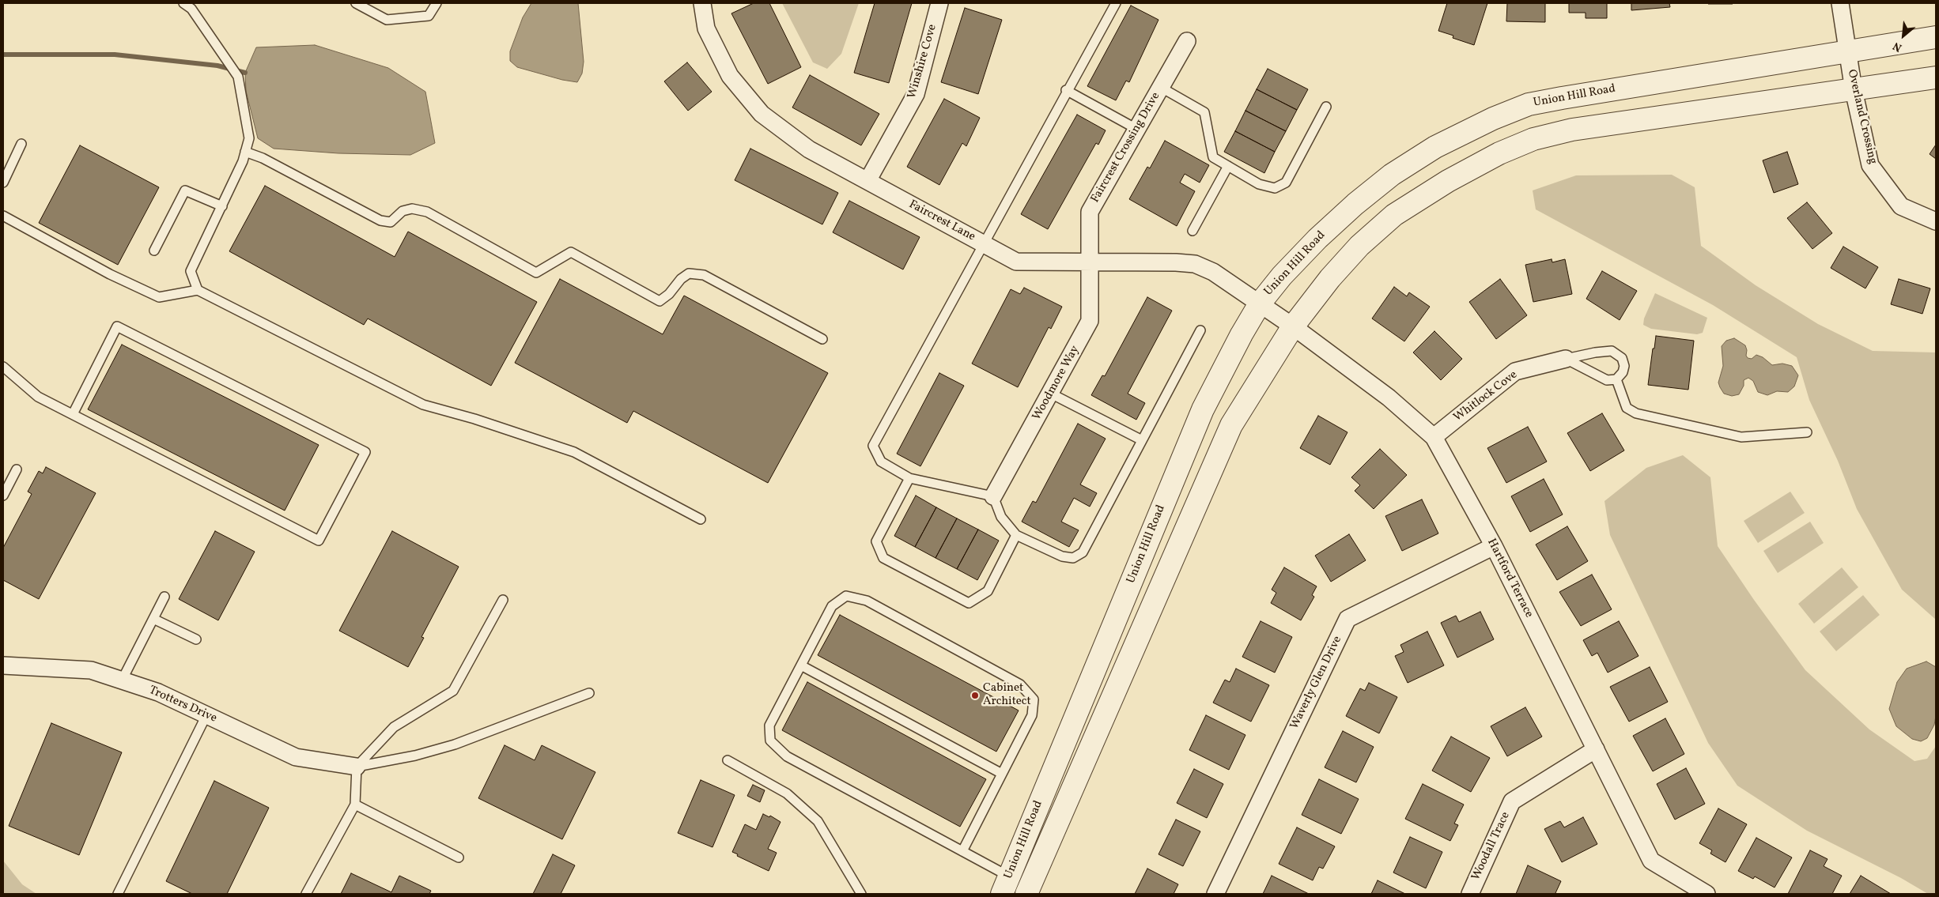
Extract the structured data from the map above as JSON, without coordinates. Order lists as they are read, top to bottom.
{
  "streets": {
    "street": [
      "Winshire Cove",
      "Union Hill Road",
      "Overland Crossing",
      "Faircrest Crossing Drive",
      "Faircrest Lane",
      "Woodmore Way",
      "Whitlock Cove",
      "Hartford Terrace",
      "Waverly Glen Drive",
      "Trotters Drive",
      "Woodall Trace"
    ]
  },
  "crossings": [
    ["Winshire Cove", "Faircrest Lane"],
    ["Union Hill Road", "Overland Crossing"],
    ["Union Hill Road", "Faircrest Lane"],
    ["Union Hill Road", "Hartford Terrace"],
    ["Faircrest Crossing Drive", "Faircrest Lane"],
    ["Faircrest Crossing Drive", "Woodmore Way"],
    ["Faircrest Lane", "Woodmore Way"],
    ["Faircrest Lane", "Hartford Terrace"],
    ["Whitlock Cove", "Hartford Terrace"],
    ["Hartford Terrace", "Waverly Glen Drive"],
    ["Hartford Terrace", "Woodall Trace"]
  ],
  "places": ["Cabinet Architect"],
  "north": "bottom left"
}
